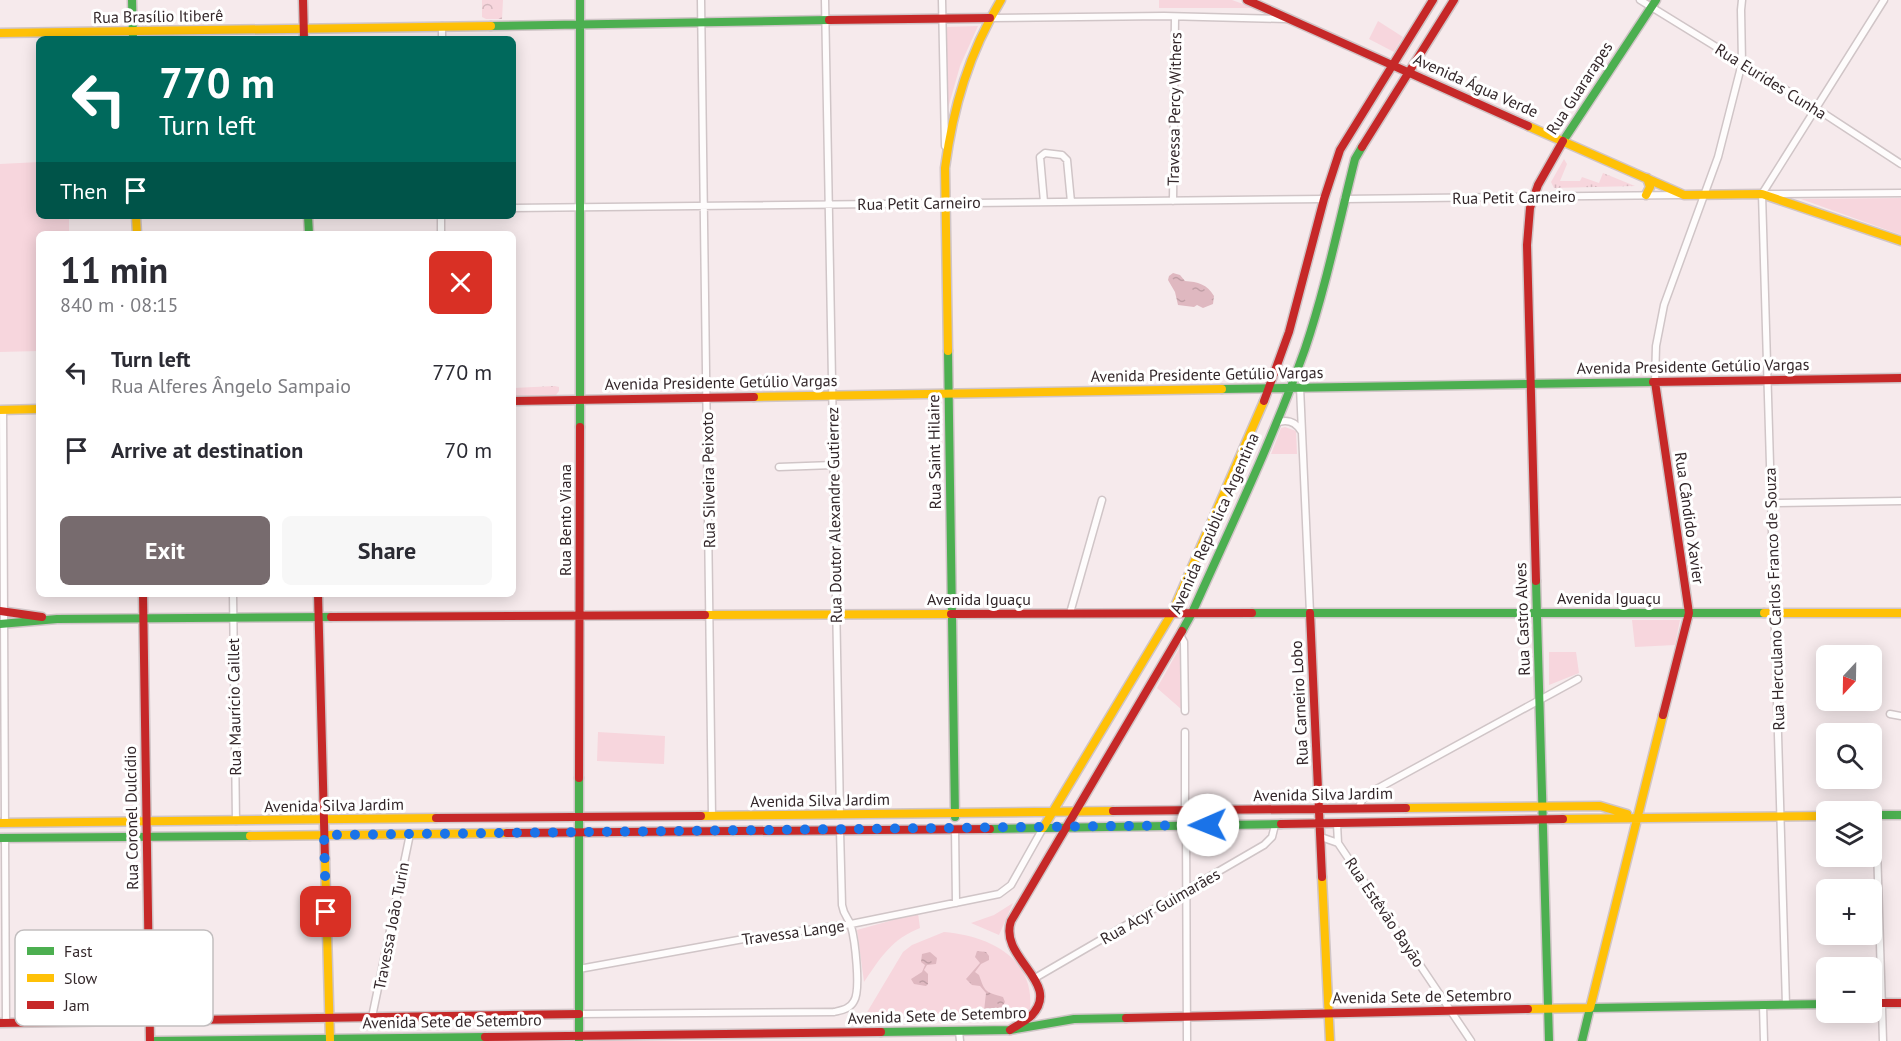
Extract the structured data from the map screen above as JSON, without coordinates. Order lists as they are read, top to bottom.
{
  "streets": {
    "main road": [
      "Rua Brasílio Itiberê",
      "Avenida Água Verde",
      "Rua Guararapes",
      "Avenida Presidente Getúlio Vargas",
      "Rua Saint Hilaire",
      "Rua Cândido Xavier",
      "Rua Bento Viana",
      "Avenida República Argentina",
      "Avenida Iguaçu",
      "Rua Castro Alves",
      "Rua Carneiro Lobo",
      "Avenida Silva Jardim",
      "Rua Coronel Dulcídio",
      "Avenida Sete de Setembro"
    ],
    "street": [
      "Rua Eurides Cunha",
      "Travessa Percy Withers",
      "Rua Petit Carneiro",
      "Rua Silveira Peixoto",
      "Rua Doutor Alexandre Gutierrez",
      "Rua Herculano Carlos Franco de Souza",
      "Rua Maurício Caillet",
      "Rua Acyr Guimarães",
      "Rua Estêvão Bayão",
      "Travessa João Turin",
      "Travessa Lange"
    ]
  },
  "crossings": [
    ["Rua Brasílio Itiberê", "Avenida Água Verde"],
    ["Rua Brasílio Itiberê", "Travessa Percy Withers"],
    ["Rua Brasílio Itiberê", "Rua Saint Hilaire"],
    ["Rua Brasílio Itiberê", "Rua Silveira Peixoto"],
    ["Rua Brasílio Itiberê", "Rua Doutor Alexandre Gutierrez"],
    ["Rua Brasílio Itiberê", "Rua Bento Viana"],
    ["Rua Eurides Cunha", "Rua Guararapes"],
    ["Rua Eurides Cunha", "Rua Cândido Xavier"],
    ["Avenida Água Verde", "Rua Guararapes"],
    ["Avenida Água Verde", "Rua Petit Carneiro"],
    ["Avenida Água Verde", "Rua Cândido Xavier"],
    ["Avenida Água Verde", "Avenida República Argentina"],
    ["Avenida Água Verde", "Rua Herculano Carlos Franco de Souza"],
    ["Rua Guararapes", "Rua Petit Carneiro"],
    ["Rua Guararapes", "Rua Castro Alves"],
    ["Travessa Percy Withers", "Rua Petit Carneiro"],
    ["Rua Petit Carneiro", "Rua Saint Hilaire"],
    ["Rua Petit Carneiro", "Rua Silveira Peixoto"],
    ["Rua Petit Carneiro", "Rua Doutor Alexandre Gutierrez"],
    ["Rua Petit Carneiro", "Rua Bento Viana"],
    ["Rua Petit Carneiro", "Avenida República Argentina"],
    ["Rua Petit Carneiro", "Rua Castro Alves"],
    ["Avenida Presidente Getúlio Vargas", "Rua Saint Hilaire"],
    ["Avenida Presidente Getúlio Vargas", "Rua Silveira Peixoto"],
    ["Avenida Presidente Getúlio Vargas", "Rua Doutor Alexandre Gutierrez"],
    ["Avenida Presidente Getúlio Vargas", "Rua Cândido Xavier"],
    ["Avenida Presidente Getúlio Vargas", "Rua Bento Viana"],
    ["Avenida Presidente Getúlio Vargas", "Avenida República Argentina"],
    ["Avenida Presidente Getúlio Vargas", "Rua Herculano Carlos Franco de Souza"],
    ["Avenida Presidente Getúlio Vargas", "Rua Castro Alves"],
    ["Avenida Presidente Getúlio Vargas", "Rua Carneiro Lobo"],
    ["Rua Saint Hilaire", "Avenida Iguaçu"],
    ["Rua Saint Hilaire", "Avenida Silva Jardim"],
    ["Rua Saint Hilaire", "Travessa Lange"],
    ["Rua Silveira Peixoto", "Avenida Iguaçu"],
    ["Rua Silveira Peixoto", "Avenida Silva Jardim"],
    ["Rua Doutor Alexandre Gutierrez", "Avenida Iguaçu"],
    ["Rua Doutor Alexandre Gutierrez", "Avenida Silva Jardim"],
    ["Rua Cândido Xavier", "Avenida Iguaçu"],
    ["Rua Cândido Xavier", "Avenida Silva Jardim"],
    ["Rua Cândido Xavier", "Avenida Sete de Setembro"],
    ["Rua Bento Viana", "Avenida Iguaçu"],
    ["Rua Bento Viana", "Avenida Silva Jardim"],
    ["Rua Bento Viana", "Travessa Lange"],
    ["Rua Bento Viana", "Avenida Sete de Setembro"],
    ["Avenida República Argentina", "Avenida Iguaçu"],
    ["Avenida República Argentina", "Avenida Silva Jardim"],
    ["Avenida República Argentina", "Rua Acyr Guimarães"],
    ["Avenida República Argentina", "Travessa Lange"],
    ["Avenida Iguaçu", "Rua Herculano Carlos Franco de Souza"],
    ["Avenida Iguaçu", "Rua Castro Alves"],
    ["Avenida Iguaçu", "Rua Carneiro Lobo"],
    ["Avenida Iguaçu", "Rua Maurício Caillet"],
    ["Avenida Iguaçu", "Rua Coronel Dulcídio"],
    ["Rua Herculano Carlos Franco de Souza", "Avenida Silva Jardim"],
    ["Rua Herculano Carlos Franco de Souza", "Avenida Sete de Setembro"],
    ["Rua Castro Alves", "Avenida Silva Jardim"],
    ["Rua Castro Alves", "Avenida Sete de Setembro"],
    ["Rua Carneiro Lobo", "Avenida Silva Jardim"],
    ["Rua Carneiro Lobo", "Rua Estêvão Bayão"],
    ["Rua Carneiro Lobo", "Avenida Sete de Setembro"],
    ["Rua Maurício Caillet", "Avenida Silva Jardim"],
    ["Avenida Silva Jardim", "Rua Coronel Dulcídio"],
    ["Avenida Silva Jardim", "Rua Acyr Guimarães"],
    ["Avenida Silva Jardim", "Rua Estêvão Bayão"],
    ["Avenida Silva Jardim", "Travessa João Turin"],
    ["Rua Estêvão Bayão", "Avenida Sete de Setembro"],
    ["Travessa João Turin", "Avenida Sete de Setembro"],
    ["Travessa Lange", "Avenida Sete de Setembro"]
  ],
  "legend": ["Fast", "Slow", "Jam"],
  "north": "bottom",
  "page": {
    "turn": ["770 m", "Turn left"],
    "then": "Then",
    "heading": ["11 min", "840 m · 08:15"],
    "list": [
      {
        "name": "Turn left",
        "note": "Rua Alferes Ângelo Sampaio",
        "value": "770 m"
      },
      {
        "name": "Arrive at destination",
        "value": "70 m"
      }
    ],
    "buttons": ["Exit", "Share"],
    "map_buttons": ["+", "−"]
  }
}
